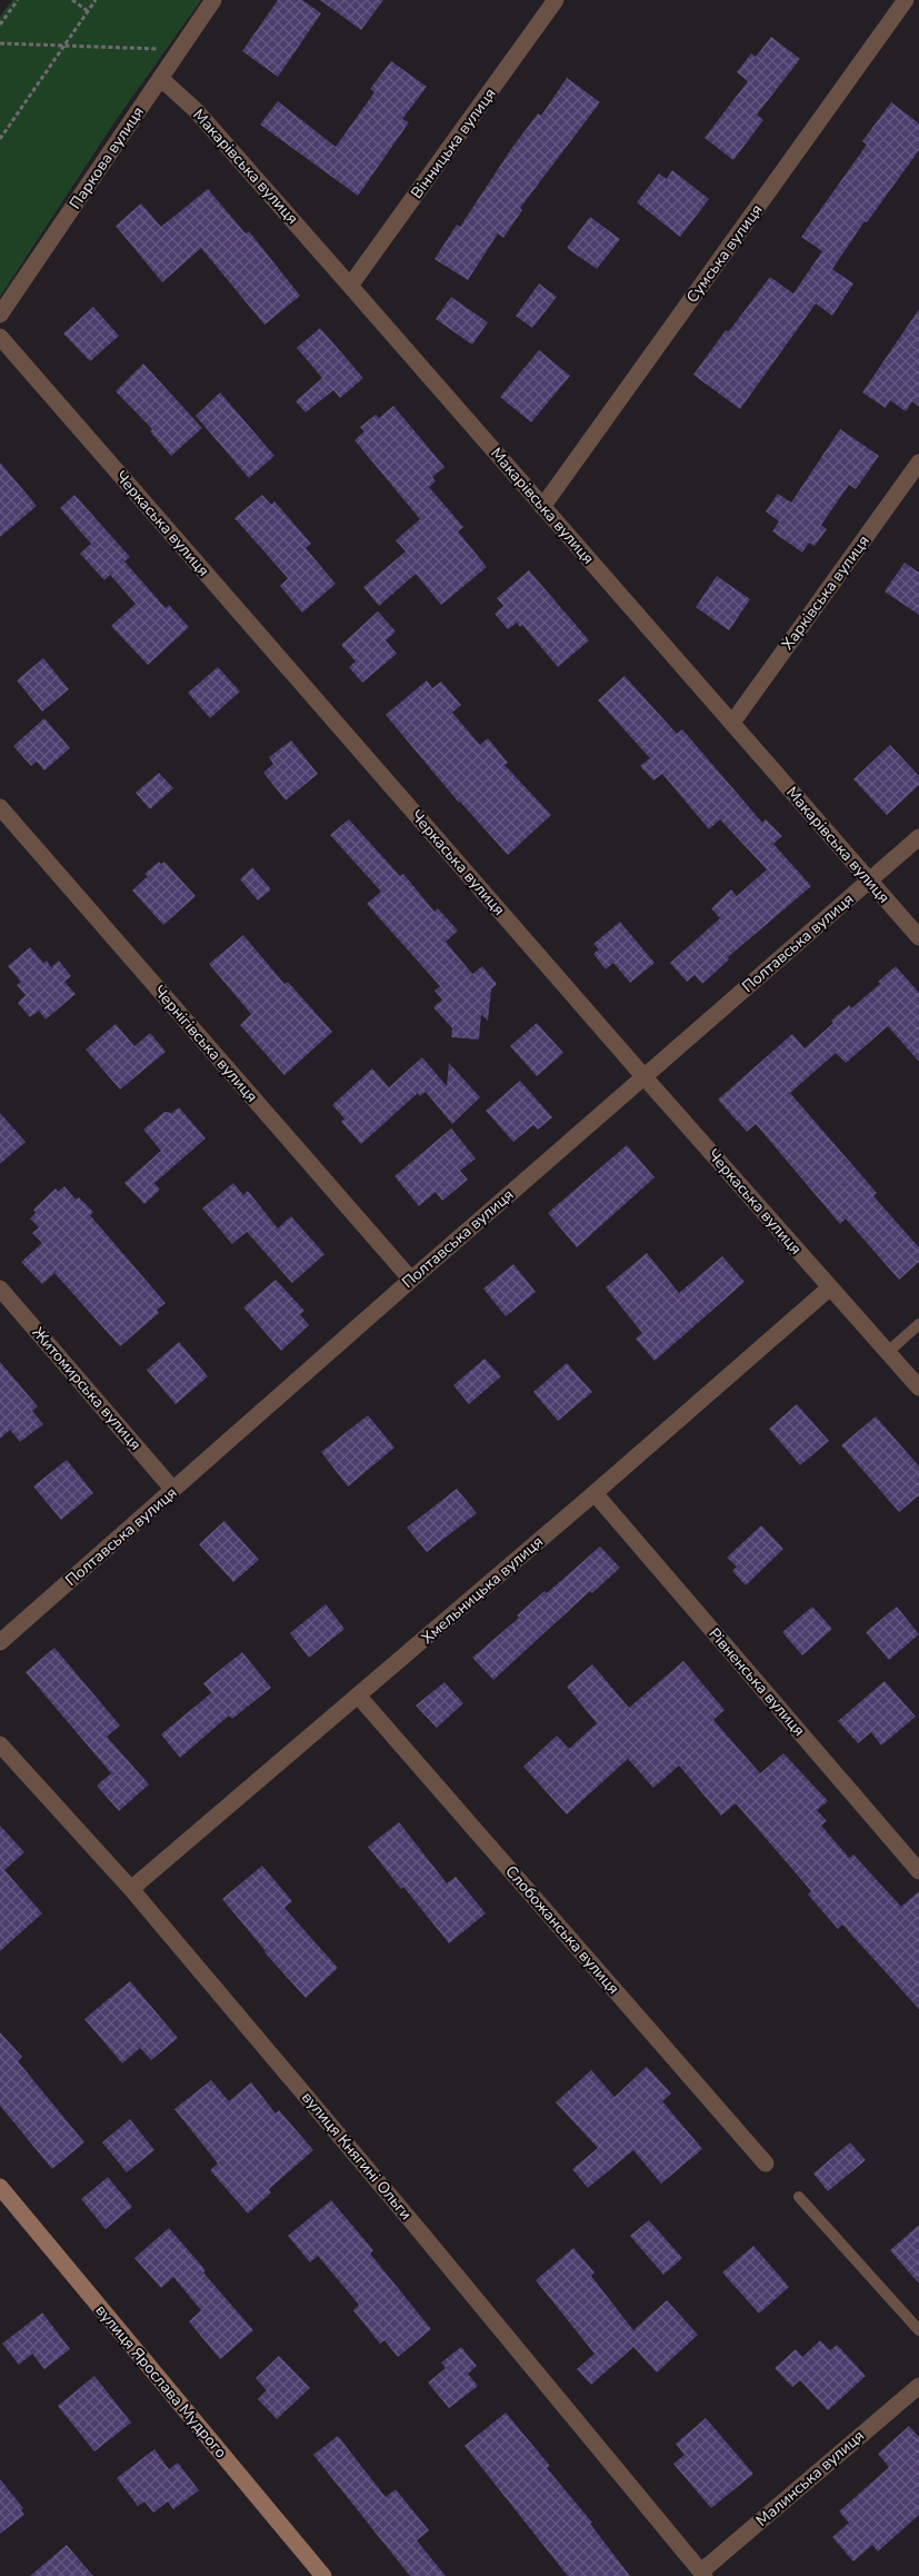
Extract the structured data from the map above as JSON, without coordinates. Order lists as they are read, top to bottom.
{
  "streets": {
    "main road": ["вулиця Ярослава Мудрого"],
    "street": [
      "Вінницька вулиця",
      "Паркова вулиця",
      "Макарівська вулиця",
      "Сумська вулиця",
      "Черкаська вулиця",
      "Харківська вулиця",
      "Полтавська вулиця",
      "Чернігівська вулиця",
      "Житомирська вулиця",
      "Хмельницька вулиця",
      "Рівненська вулиця",
      "Слобожанська вулиця",
      "вулиця Княгині Ольги",
      "Малинська вулиця"
    ]
  },
  "crossings": [
    ["Вінницька вулиця", "Макарівська вулиця"],
    ["Паркова вулиця", "Макарівська вулиця"],
    ["Макарівська вулиця", "Сумська вулиця"],
    ["Макарівська вулиця", "Харківська вулиця"],
    ["Макарівська вулиця", "Полтавська вулиця"],
    ["Черкаська вулиця", "Полтавська вулиця"],
    ["Черкаська вулиця", "Хмельницька вулиця"],
    ["Полтавська вулиця", "Чернігівська вулиця"],
    ["Полтавська вулиця", "Житомирська вулиця"],
    ["Хмельницька вулиця", "Рівненська вулиця"],
    ["Хмельницька вулиця", "Слобожанська вулиця"],
    ["Хмельницька вулиця", "вулиця Княгині Ольги"],
    ["вулиця Княгині Ольги", "Малинська вулиця"]
  ]
}
